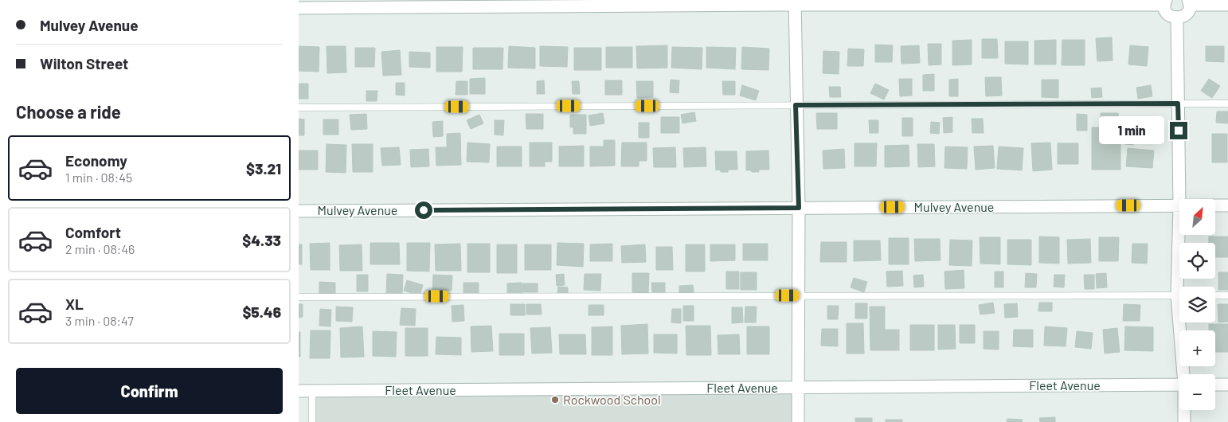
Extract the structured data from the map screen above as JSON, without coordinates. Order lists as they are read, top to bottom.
{
  "streets": {
    "street": ["Mulvey Avenue", "Fleet Avenue"]
  },
  "places": ["Rockwood School"],
  "north": "top right",
  "page": {
    "banner": ["Mulvey Avenue", "Wilton Street"],
    "heading": "Choose a ride",
    "bubble": "1 min",
    "list": [
      {
        "name": "Economy",
        "note": "1 min · 08:45",
        "value": "$3.21"
      },
      {
        "name": "Comfort",
        "note": "2 min · 08:46",
        "value": "$4.33"
      },
      {
        "name": "XL",
        "note": "3 min · 08:47",
        "value": "$5.46"
      }
    ],
    "map_buttons": ["+", "−"],
    "buttons": "Confirm"
  }
}
